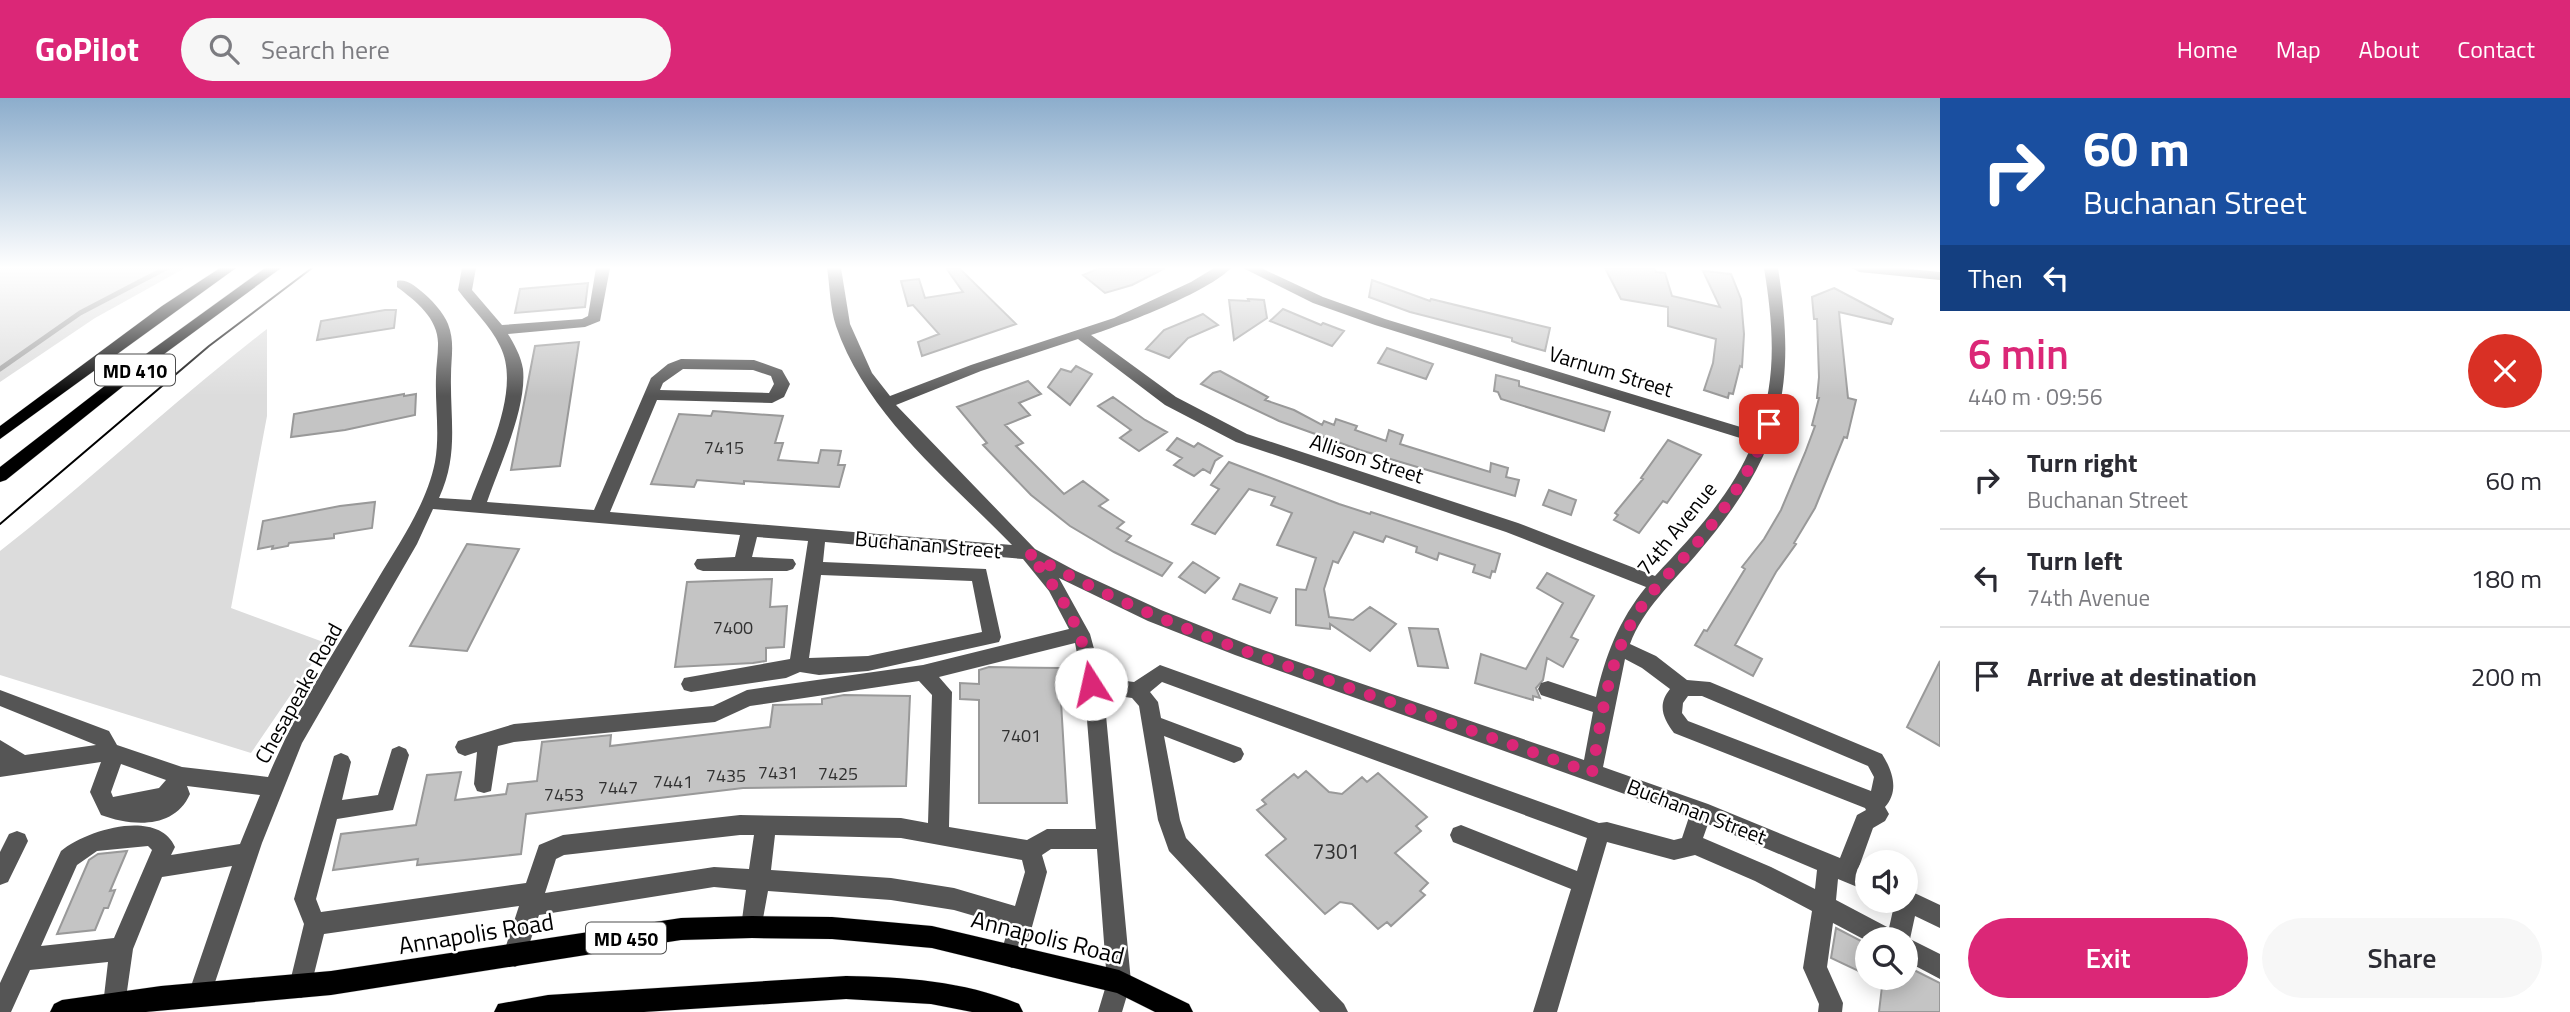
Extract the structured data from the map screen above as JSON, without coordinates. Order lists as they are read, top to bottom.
{
  "streets": {
    "main road": ["MD 410", "Annapolis Road", "MD 450"],
    "street": [
      "Varnum Street",
      "Allison Street",
      "74th Avenue",
      "Buchanan Street",
      "Chesapeake Road"
    ]
  },
  "crossings": [
    ["Varnum Street", "74th Avenue"],
    ["Allison Street", "74th Avenue"],
    ["74th Avenue", "Buchanan Street"],
    ["Buchanan Street", "Chesapeake Road"],
    ["Chesapeake Road", "Annapolis Road"]
  ],
  "house_numbers": [
    "7415",
    "7400",
    "7401",
    "7431",
    "7425",
    "7435",
    "7441",
    "7447",
    "7453",
    "7301"
  ],
  "page": {
    "header": "GoPilot",
    "search": "Search here",
    "nav": [
      "Home",
      "Map",
      "About",
      "Contact"
    ],
    "turn": ["60 m", "Buchanan Street"],
    "then": "Then",
    "heading": ["6 min", "440 m · 09:56"],
    "list": [
      {
        "name": "Turn right",
        "note": "Buchanan Street",
        "value": "60 m"
      },
      {
        "name": "Turn left",
        "note": "74th Avenue",
        "value": "180 m"
      },
      {
        "name": "Arrive at destination",
        "value": "200 m"
      }
    ],
    "buttons": ["Exit", "Share"]
  }
}
